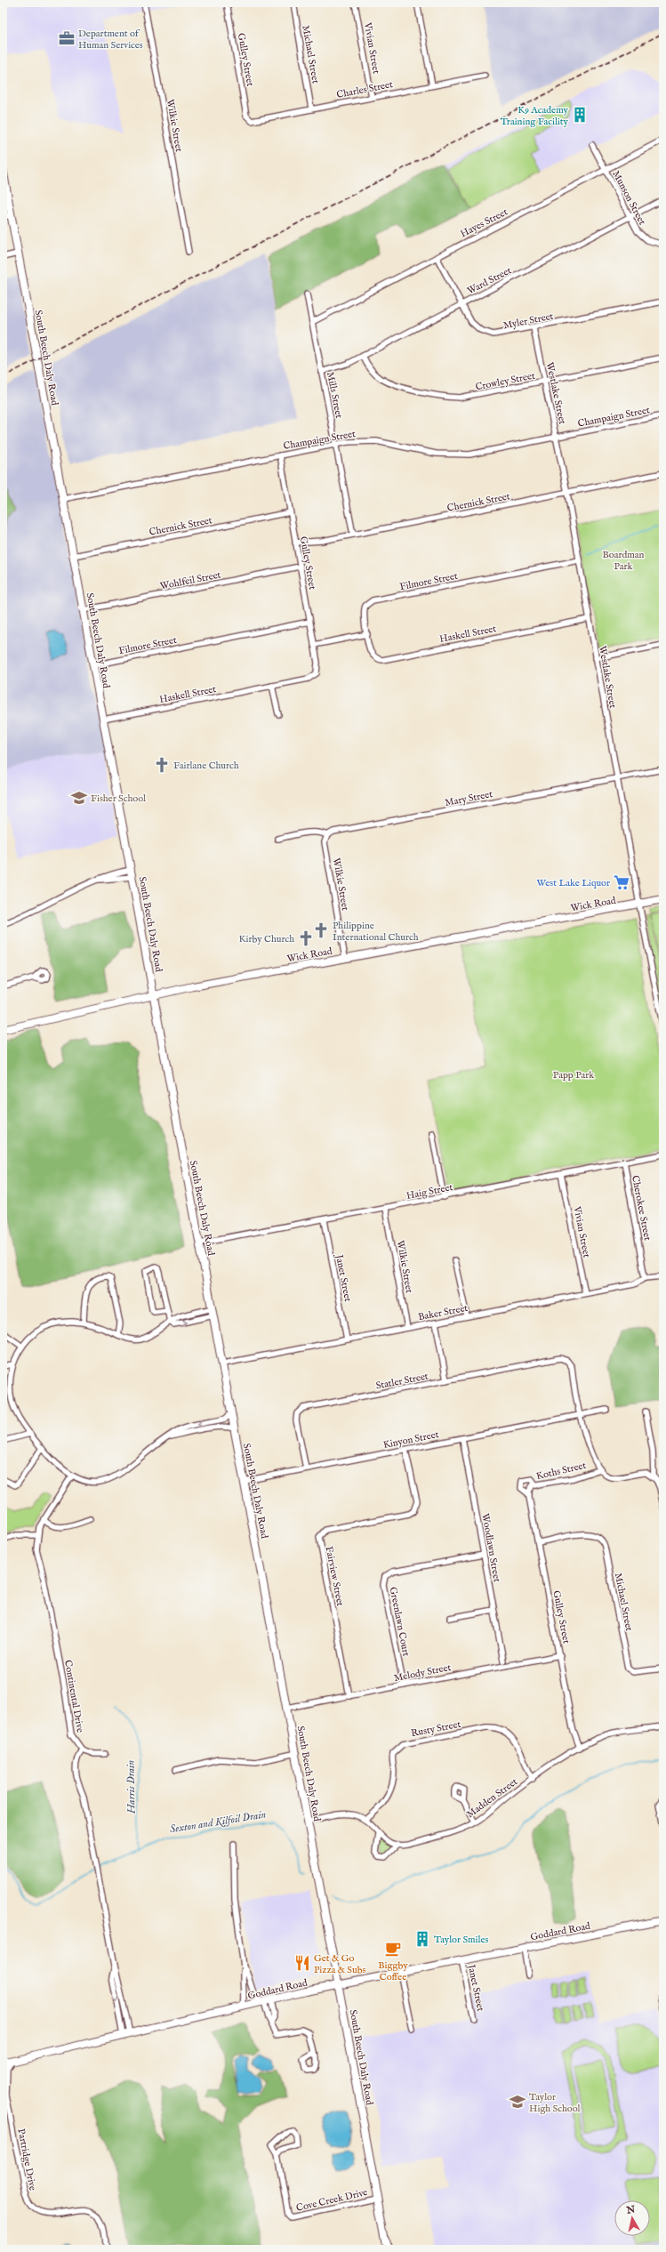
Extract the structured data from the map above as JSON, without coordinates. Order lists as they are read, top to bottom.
{
  "streets": {
    "street": [
      "Vivian Street",
      "Michael Street",
      "Gulley Street",
      "Charles Street",
      "Wilkie Street",
      "Munson Street",
      "Hayes Street",
      "Ward Street",
      "Myler Street",
      "South Beech Daly Road",
      "Crowley Street",
      "Westlake Street",
      "Mills Street",
      "Champaign Street",
      "Chernick Street",
      "Wohlfeil Street",
      "Filmore Street",
      "Haskell Street",
      "Mary Street",
      "Wick Road",
      "Haig Street",
      "Cherokee Street",
      "Janet Street",
      "Baker Street",
      "Statler Street",
      "Kinyon Street",
      "Koths Street",
      "Woodlawn Street",
      "Fairview Street",
      "Greenlawn Court",
      "Melody Street",
      "Continental Drive",
      "Rusty Street",
      "Madden Street",
      "Goddard Road",
      "Partridge Drive",
      "Cove Creek Drive"
    ]
  },
  "crossings": [
    ["Vivian Street", "Charles Street"],
    ["Vivian Street", "Haig Street"],
    ["Vivian Street", "Baker Street"],
    ["Michael Street", "Gulley Street"],
    ["Michael Street", "Charles Street"],
    ["Gulley Street", "Charles Street"],
    ["Gulley Street", "Champaign Street"],
    ["Gulley Street", "Chernick Street"],
    ["Gulley Street", "Wohlfeil Street"],
    ["Gulley Street", "Filmore Street"],
    ["Gulley Street", "Haskell Street"],
    ["Gulley Street", "Koths Street"],
    ["Gulley Street", "Melody Street"],
    ["Gulley Street", "Madden Street"],
    ["Wilkie Street", "Mary Street"],
    ["Wilkie Street", "Wick Road"],
    ["Wilkie Street", "Haig Street"],
    ["Wilkie Street", "Baker Street"],
    ["Munson Street", "Hayes Street"],
    ["Munson Street", "Ward Street"],
    ["Hayes Street", "Myler Street"],
    ["Hayes Street", "Mills Street"],
    ["Ward Street", "Myler Street"],
    ["Ward Street", "Crowley Street"],
    ["Ward Street", "Mills Street"],
    ["Myler Street", "Westlake Street"],
    ["South Beech Daly Road", "Champaign Street"],
    ["South Beech Daly Road", "Chernick Street"],
    ["South Beech Daly Road", "Wohlfeil Street"],
    ["South Beech Daly Road", "Filmore Street"],
    ["South Beech Daly Road", "Haskell Street"],
    ["South Beech Daly Road", "Wick Road"],
    ["South Beech Daly Road", "Haig Street"],
    ["South Beech Daly Road", "Baker Street"],
    ["South Beech Daly Road", "Kinyon Street"],
    ["South Beech Daly Road", "Melody Street"],
    ["South Beech Daly Road", "Goddard Road"],
    ["South Beech Daly Road", "Cove Creek Drive"],
    ["Crowley Street", "Westlake Street"],
    ["Westlake Street", "Champaign Street"],
    ["Westlake Street", "Chernick Street"],
    ["Westlake Street", "Filmore Street"],
    ["Westlake Street", "Haskell Street"],
    ["Westlake Street", "Mary Street"],
    ["Westlake Street", "Wick Road"],
    ["Mills Street", "Champaign Street"],
    ["Mills Street", "Chernick Street"],
    ["Filmore Street", "Haskell Street"],
    ["Haig Street", "Cherokee Street"],
    ["Haig Street", "Janet Street"],
    ["Cherokee Street", "Baker Street"],
    ["Janet Street", "Baker Street"],
    ["Janet Street", "Goddard Road"],
    ["Statler Street", "Kinyon Street"],
    ["Kinyon Street", "Woodlawn Street"],
    ["Kinyon Street", "Fairview Street"],
    ["Woodlawn Street", "Greenlawn Court"],
    ["Fairview Street", "Melody Street"],
    ["Greenlawn Court", "Melody Street"],
    ["Rusty Street", "Madden Street"]
  ],
  "water": ["Harris Drain", "Sexton and Kilfoil Drain"],
  "parks": ["Boardman Park", "Papp Park"],
  "places": {
    "office": ["Department of Human Services"],
    "building": ["K9 Academy Training Facility", "Taylor Smiles"],
    "church": ["Fairlane Church", "Philippine International Church", "Kirby Church"],
    "school or university": ["Fisher School", "Taylor High School"],
    "supermarket": ["West Lake Liquor"],
    "cafe": ["Biggby Coffee"],
    "restaurant": ["Get & Go Pizza & Subs"]
  },
  "north": "top"
}
